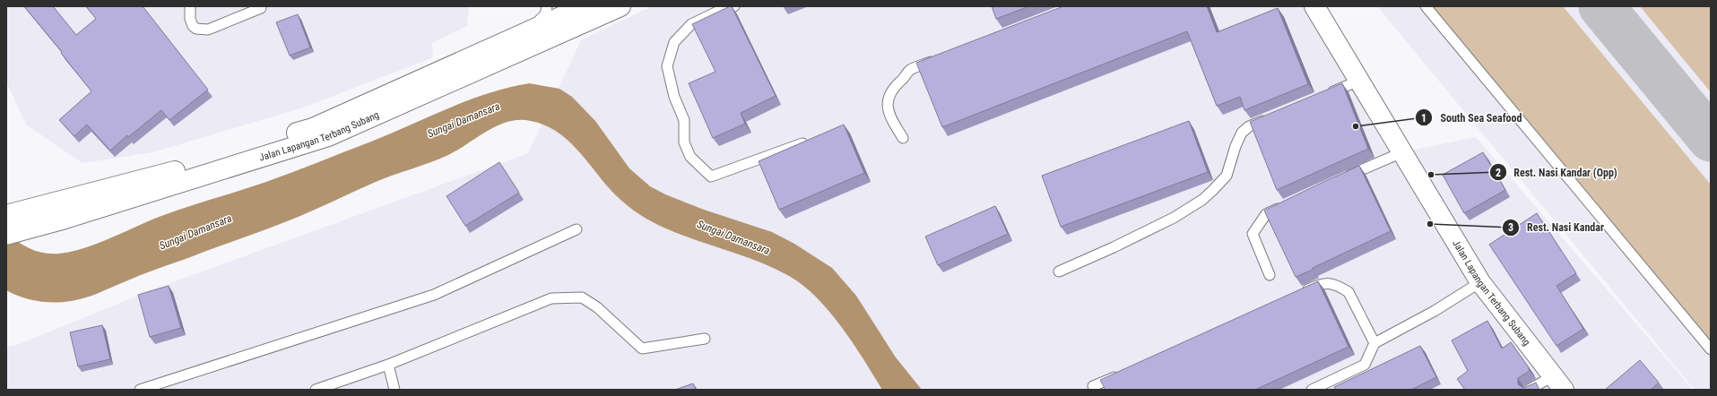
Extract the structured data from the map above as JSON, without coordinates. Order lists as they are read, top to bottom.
{
  "streets": {
    "street": ["Jalan Lapangan Terbang Subang"]
  },
  "water": ["Sungai Damansara"],
  "places": ["South Sea Seafood", "Rest. Nasi Kandar (Opp)", "Rest. Nasi Kandar"]
}
